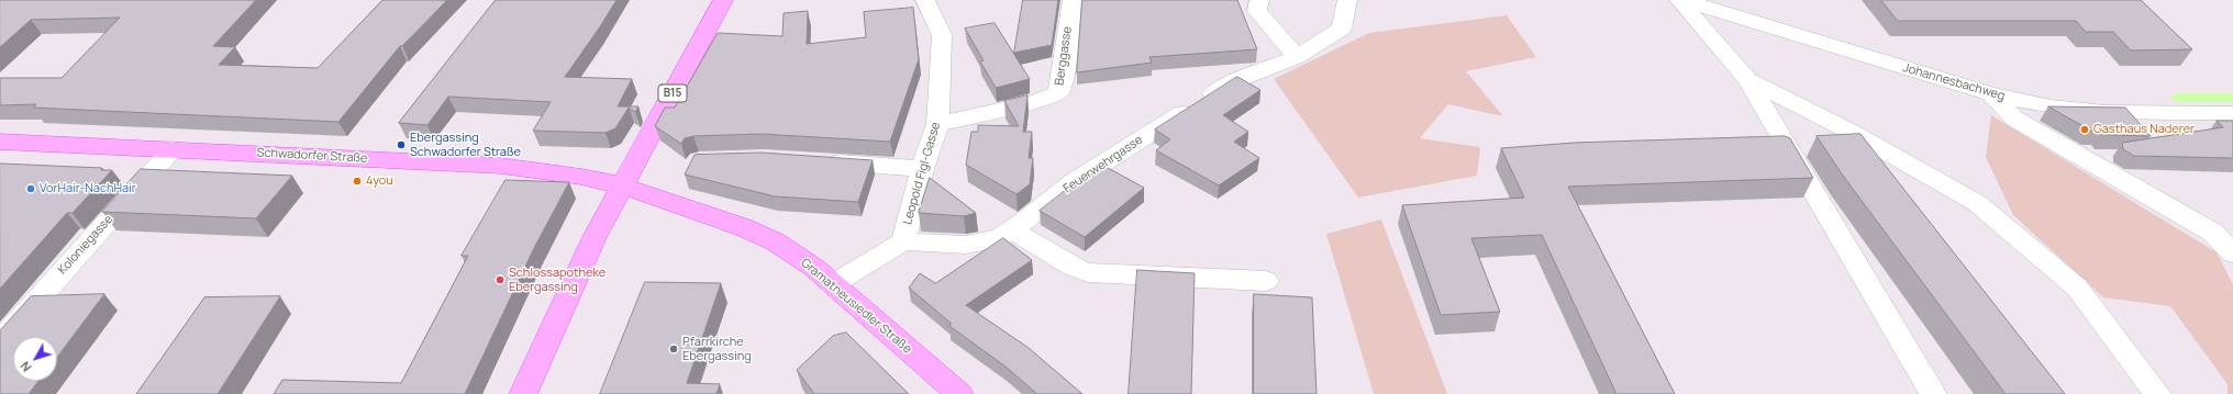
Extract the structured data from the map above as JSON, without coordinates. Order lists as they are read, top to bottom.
{
  "streets": {
    "main road": ["B15", "Schwadorfer Straße", "Gramatneusiedler Straße"],
    "street": [
      "Berggasse",
      "Johannesbachweg",
      "Feuerwehrgasse",
      "Leopold Figl-Gasse",
      "Koloniegasse"
    ]
  },
  "crossings": [
    ["Berggasse", "Leopold Figl-Gasse"],
    ["B15", "Schwadorfer Straße"],
    ["B15", "Gramatneusiedler Straße"],
    ["Schwadorfer Straße", "Koloniegasse"],
    ["Schwadorfer Straße", "Gramatneusiedler Straße"],
    ["Feuerwehrgasse", "Leopold Figl-Gasse"]
  ],
  "places": [
    "Gasthaus Naderer",
    "Ebergassing Schwadorfer Straße",
    "4you",
    "VorHair-NachHair",
    "Schlossapotheke Ebergassing",
    "Pfarrkirche Ebergassing"
  ],
  "north": "bottom left"
}
